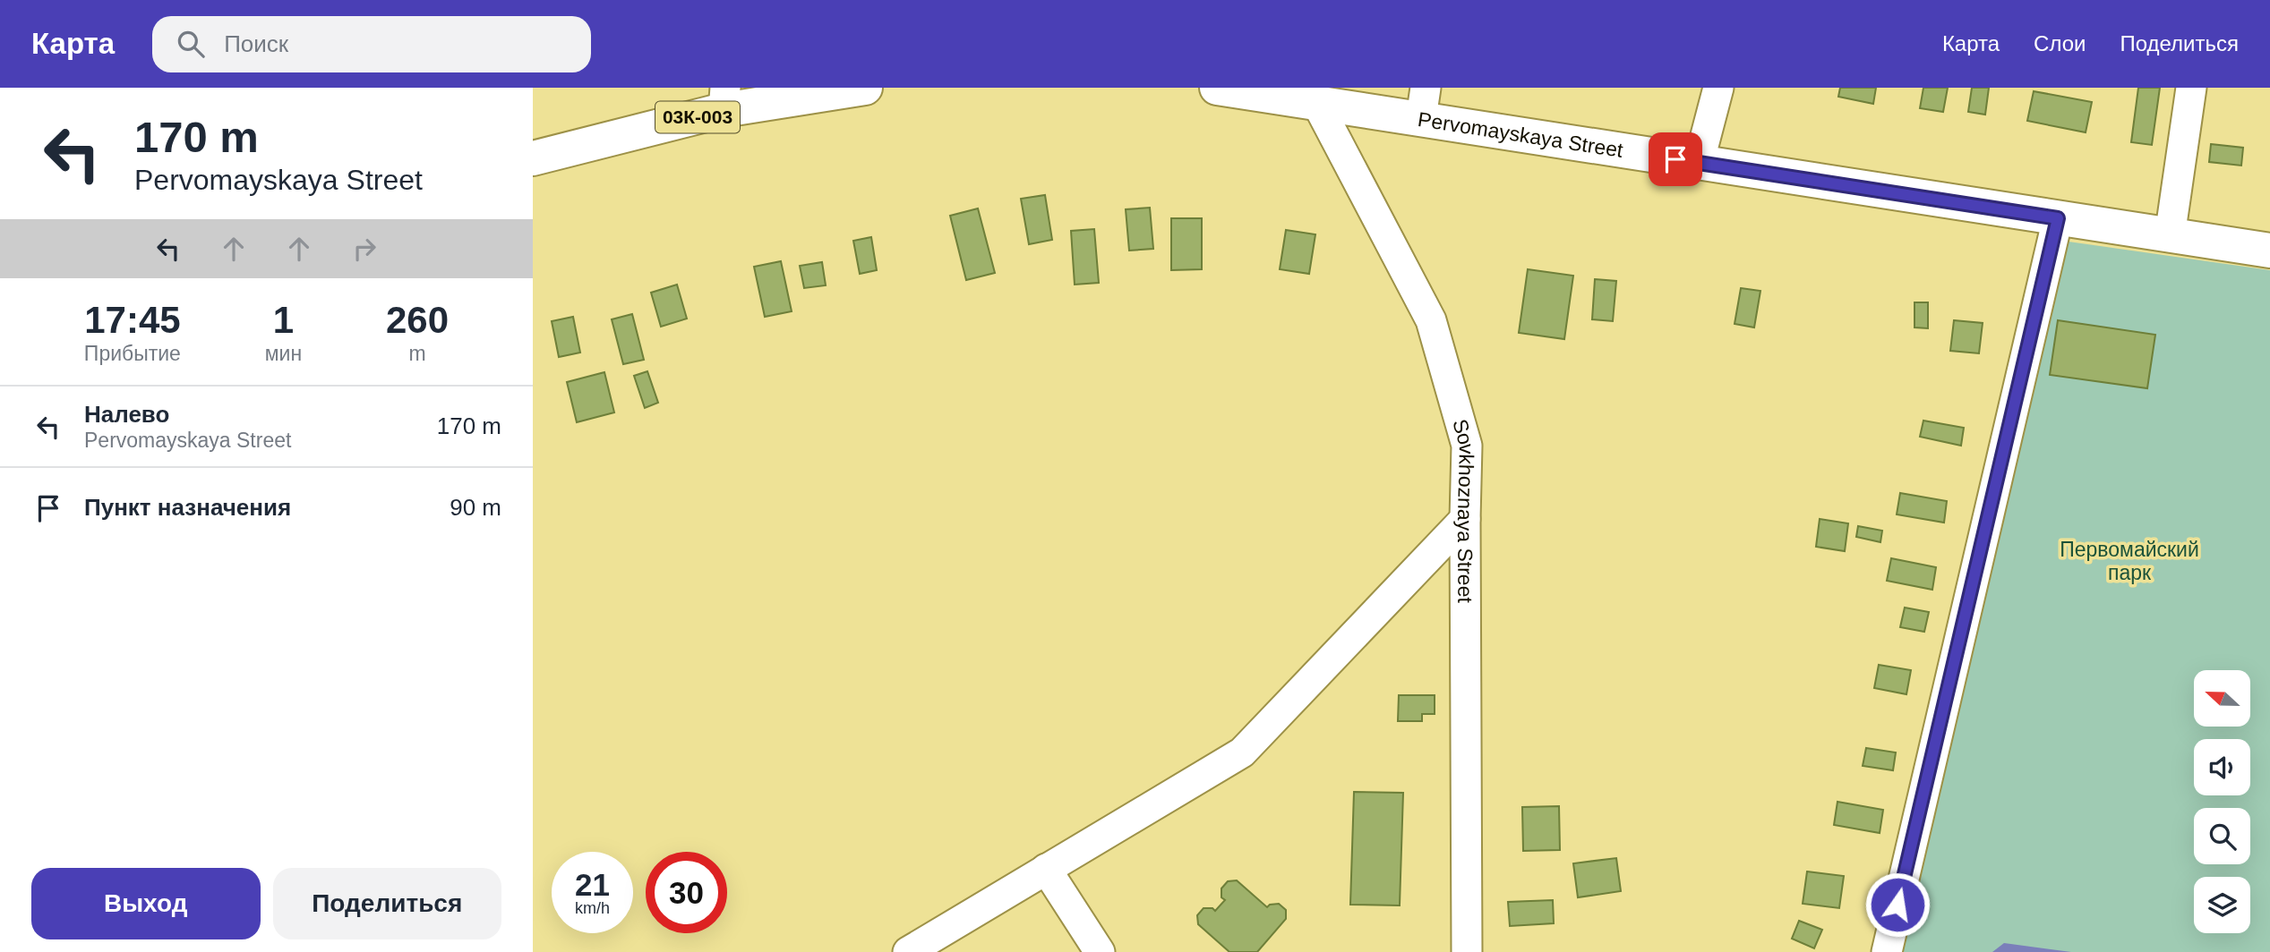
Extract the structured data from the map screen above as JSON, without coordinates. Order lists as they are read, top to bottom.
{
  "streets": {
    "main road": ["03К-003", "Pervomayskaya Street"],
    "street": ["Sovkhoznaya Street"]
  },
  "crossings": [
    ["Pervomayskaya Street", "Sovkhoznaya Street"]
  ],
  "parks": ["Первомайский парк"],
  "north": "left",
  "page": {
    "header": "Карта",
    "search": "Поиск",
    "nav": ["Карта", "Слои", "Поделиться"],
    "turn": ["170 m", "Pervomayskaya Street"],
    "eta": [
      "17:45",
      "Прибытие",
      "1",
      "мин",
      "260",
      "m"
    ],
    "list": [
      {
        "name": "Налево",
        "note": "Pervomayskaya Street",
        "value": "170 m"
      },
      {
        "name": "Пункт назначения",
        "value": "90 m"
      }
    ],
    "speed": "21 km/h",
    "limit": "30",
    "buttons": ["Выход", "Поделиться"]
  }
}
